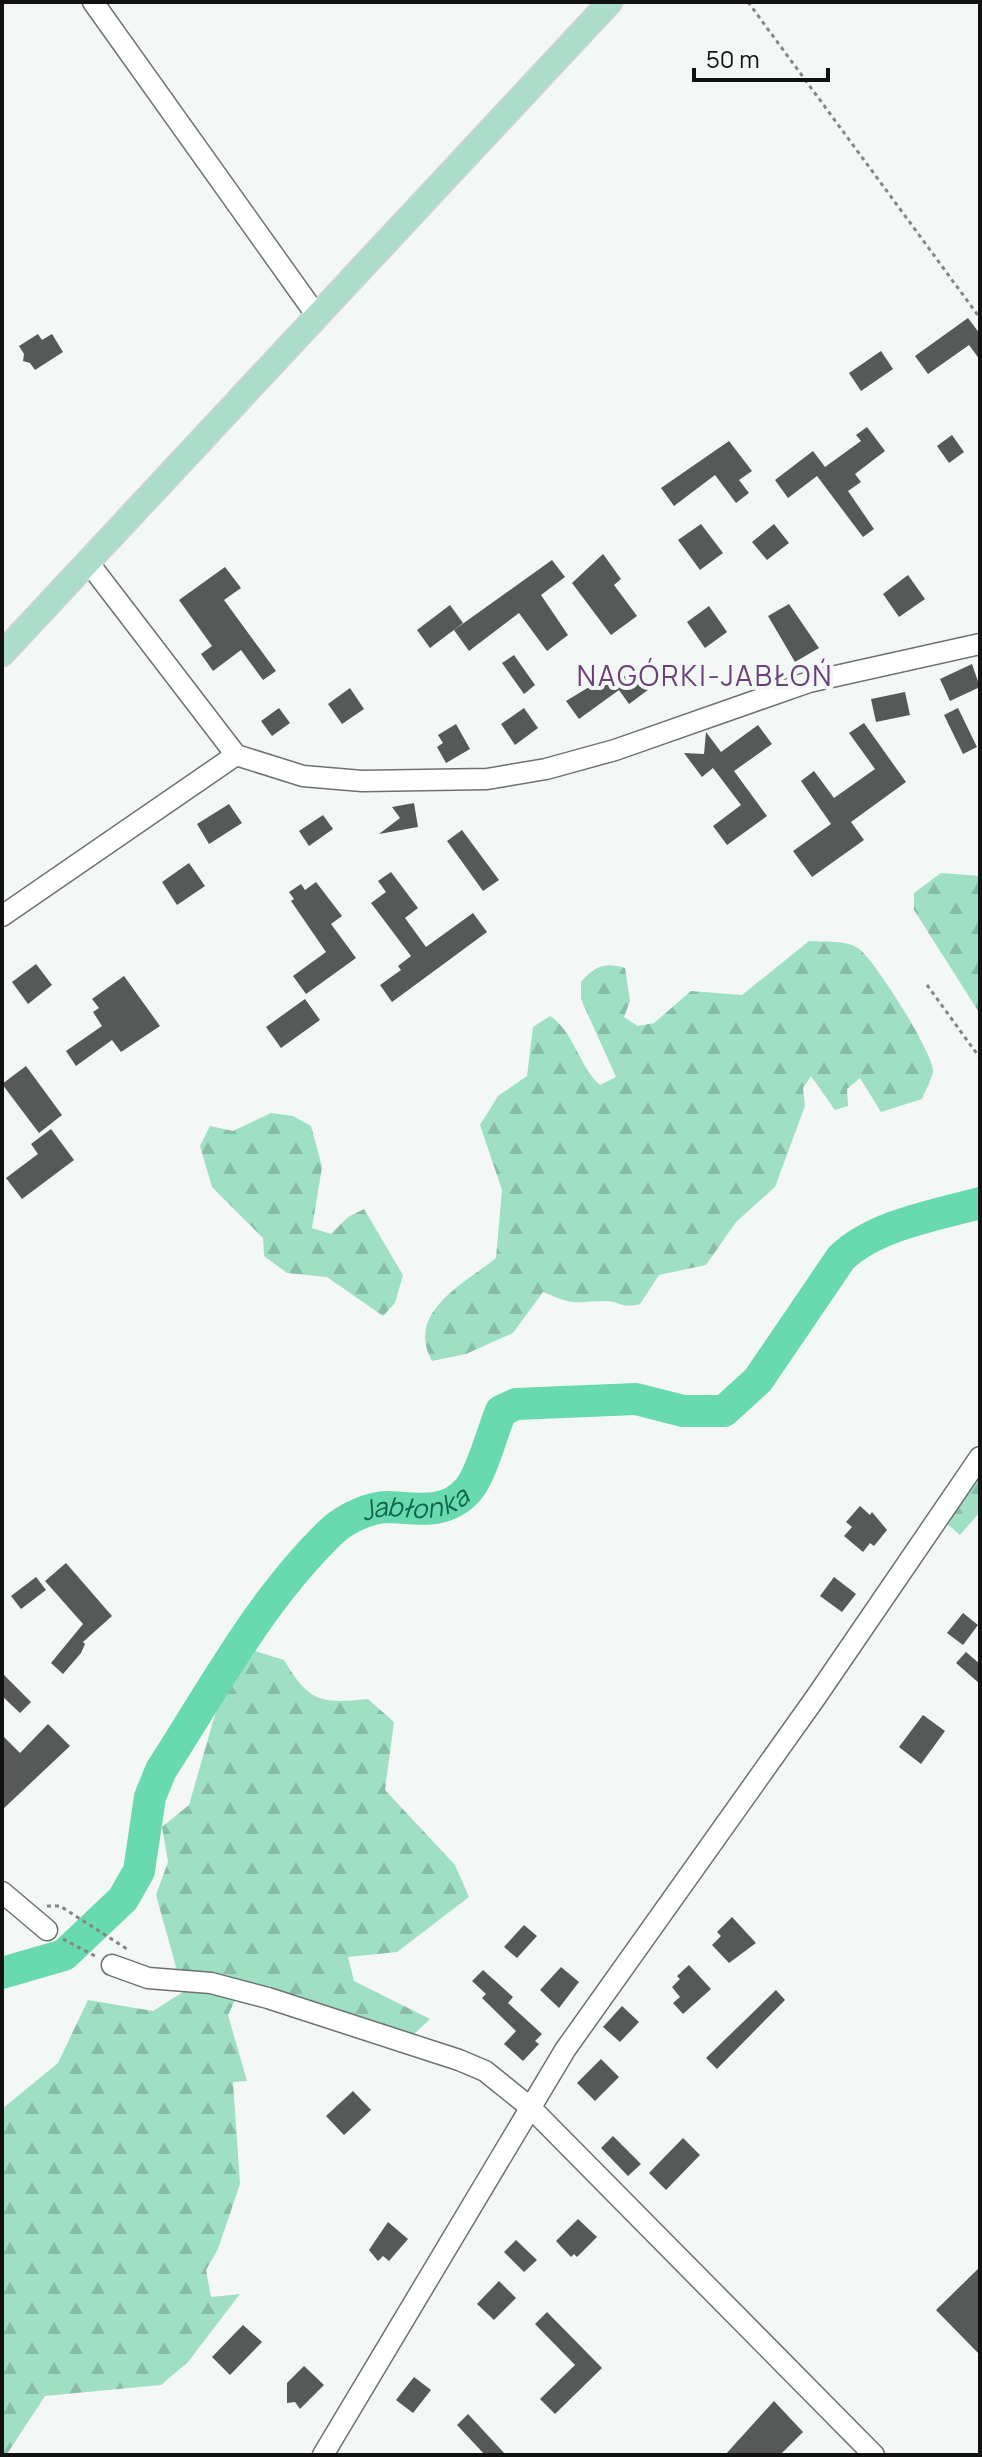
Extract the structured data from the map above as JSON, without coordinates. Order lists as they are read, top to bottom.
{
  "districts": ["NAGÓRKI-JABŁOŃ"],
  "water": ["Jabłonka"],
  "scale_bar": "50 m"
}
